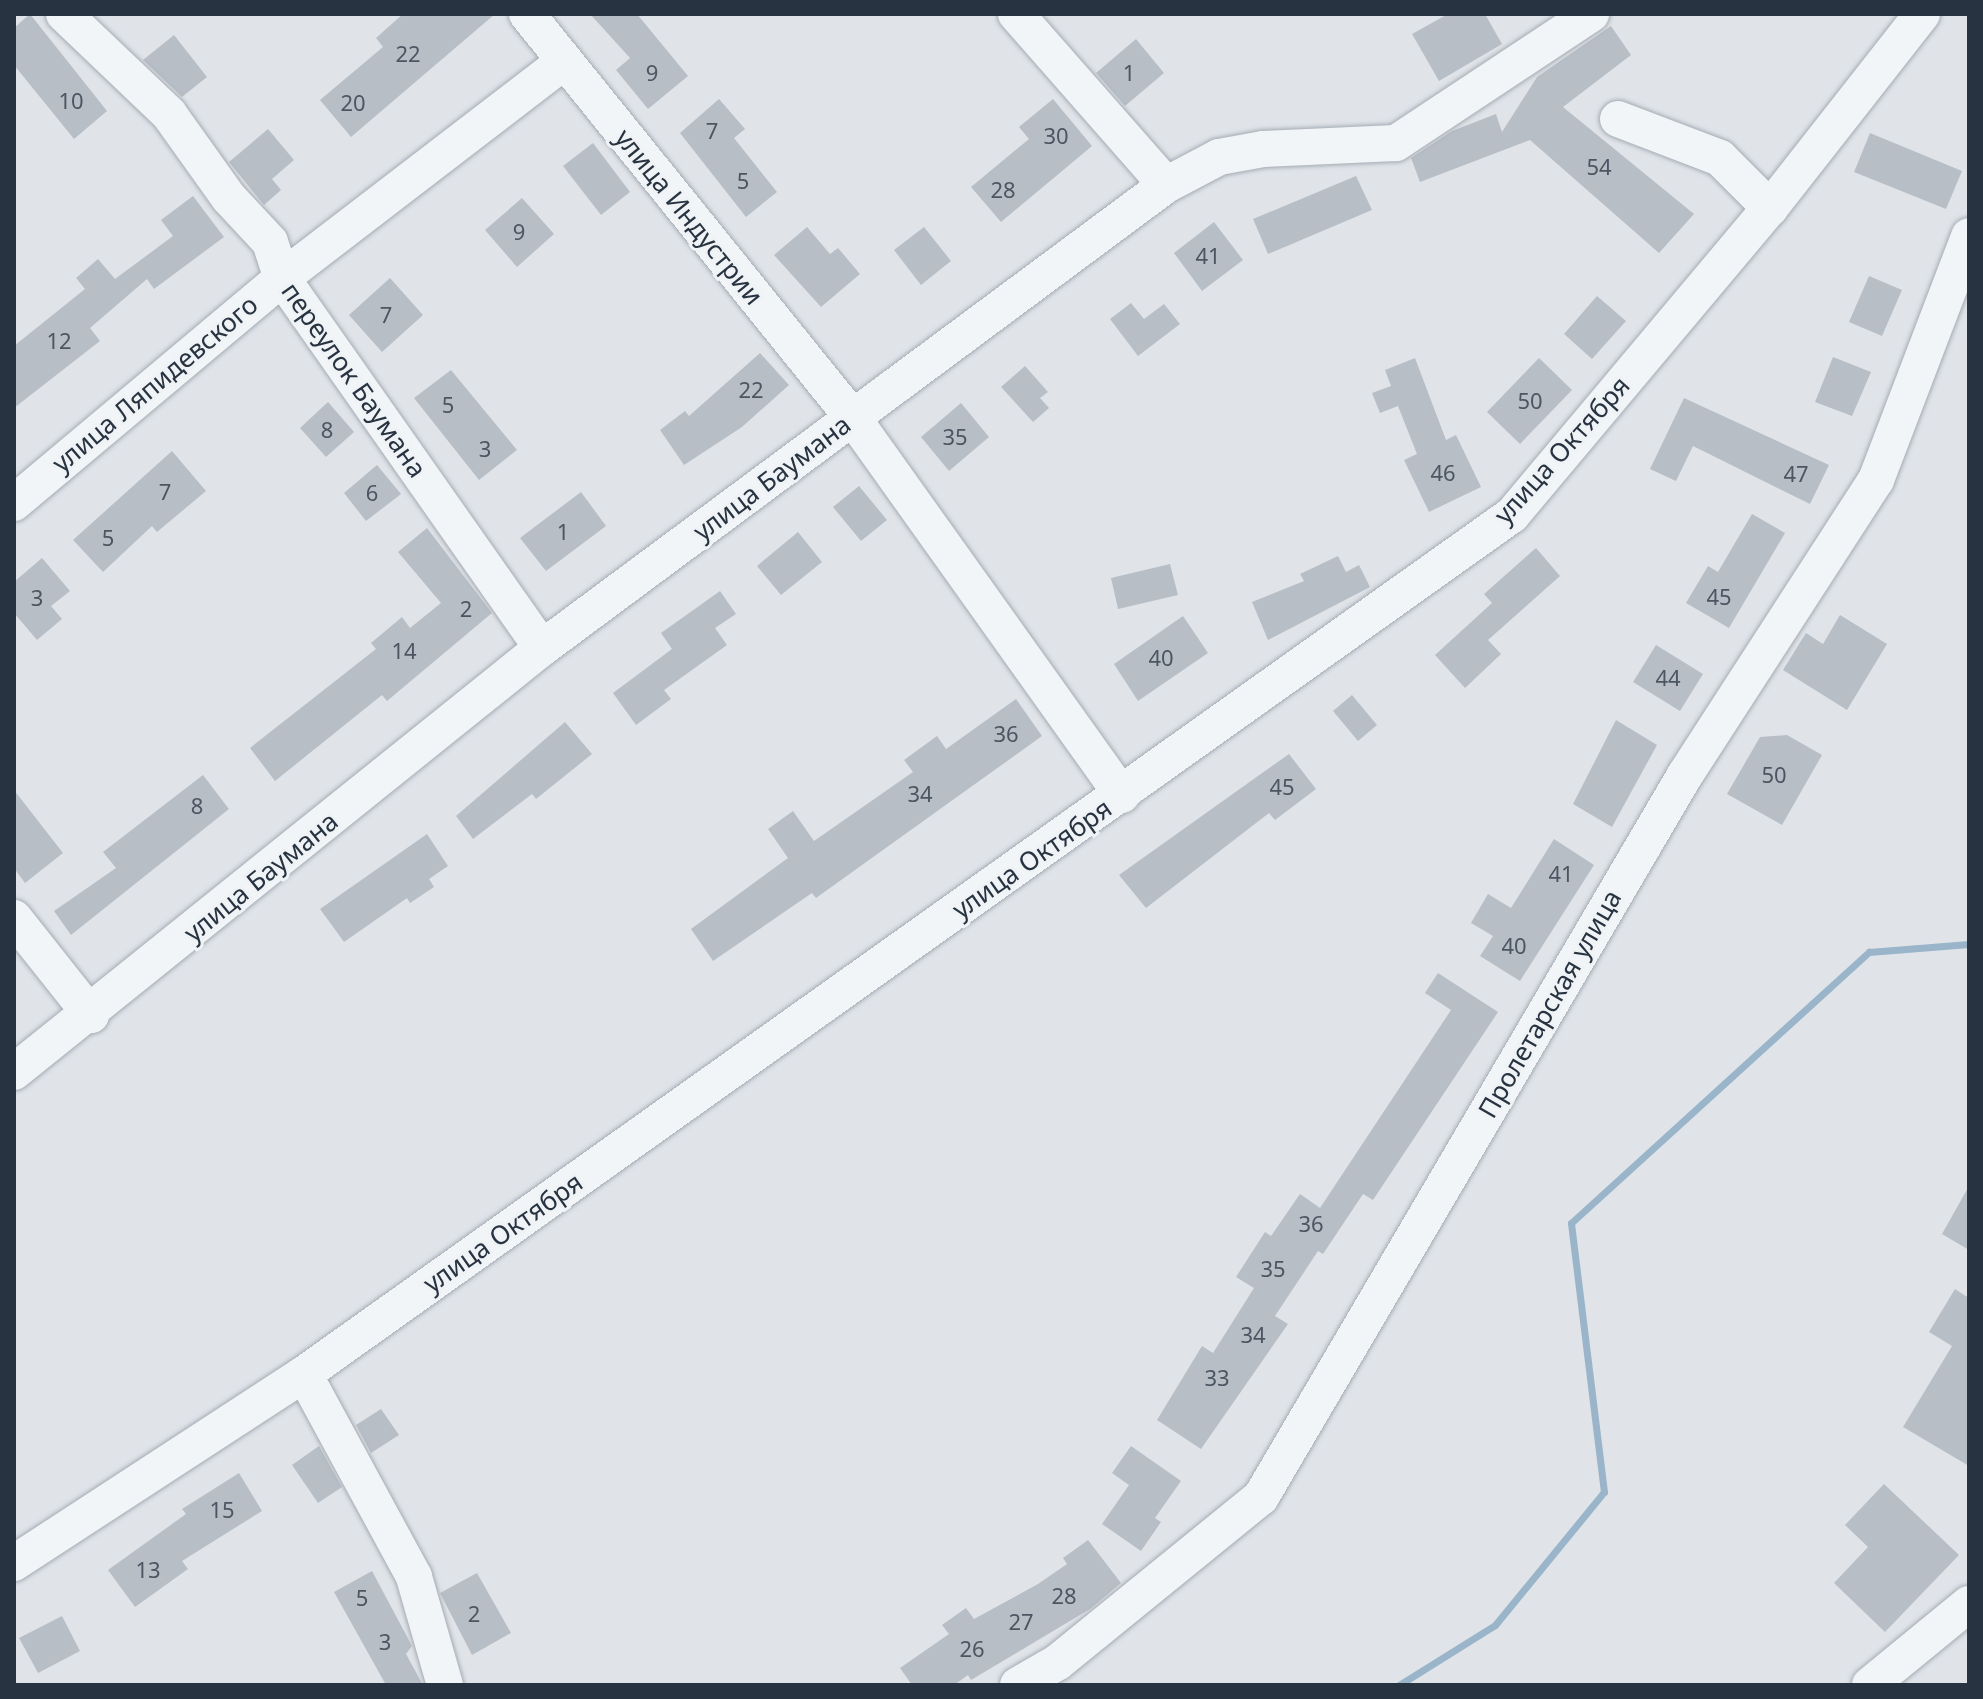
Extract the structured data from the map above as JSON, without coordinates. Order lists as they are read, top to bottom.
{
  "streets": {
    "street": [
      "улица Индустрии",
      "переулок Баумана",
      "улица Ляпидевского",
      "улица Октября",
      "улица Баумана",
      "Пролетарская улица"
    ]
  },
  "crossings": [
    ["улица Индустрии", "улица Ляпидевского"],
    ["улица Индустрии", "улица Октября"],
    ["улица Индустрии", "улица Баумана"],
    ["переулок Баумана", "улица Ляпидевского"],
    ["переулок Баумана", "улица Баумана"]
  ],
  "house_numbers": [
    "22",
    "9",
    "1",
    "10",
    "20",
    "7",
    "30",
    "54",
    "5",
    "28",
    "9",
    "41",
    "7",
    "12",
    "22",
    "50",
    "5",
    "8",
    "35",
    "3",
    "46",
    "47",
    "7",
    "6",
    "1",
    "5",
    "45",
    "3",
    "2",
    "14",
    "40",
    "44",
    "36",
    "50",
    "45",
    "34",
    "8",
    "41",
    "40",
    "36",
    "35",
    "34",
    "33",
    "15",
    "13",
    "28",
    "5",
    "2",
    "27",
    "3",
    "26"
  ]
}
